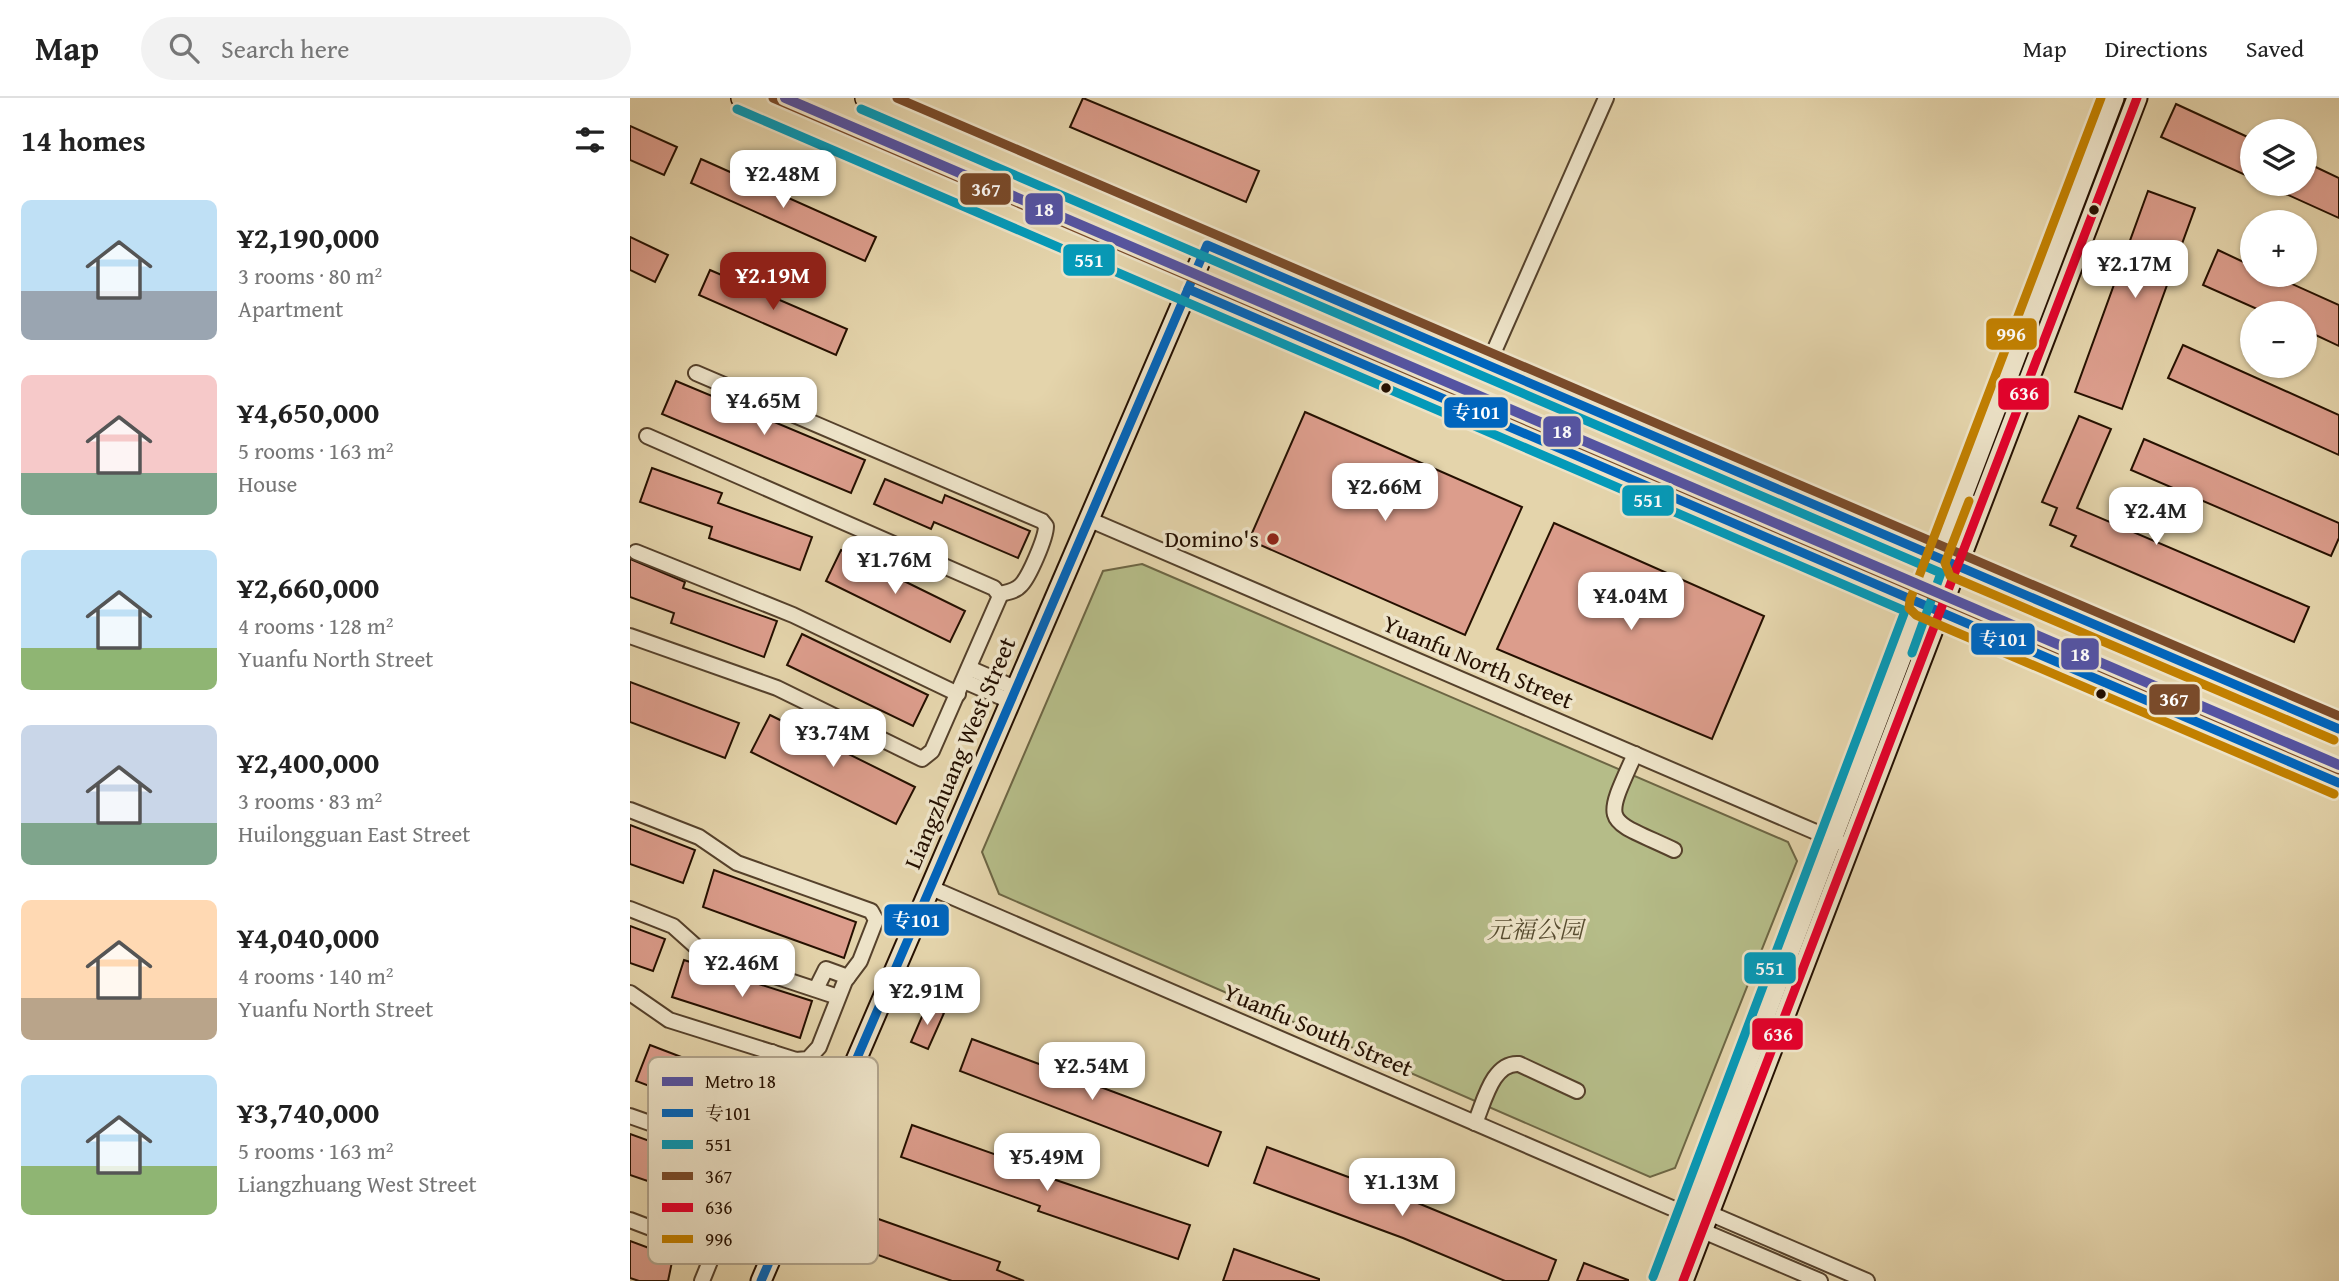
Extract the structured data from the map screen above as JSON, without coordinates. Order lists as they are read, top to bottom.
{
  "streets": {
    "street": ["Yuanfu North Street", "Liangzhuang West Street", "Yuanfu South Street"]
  },
  "crossings": [
    ["Yuanfu North Street", "Liangzhuang West Street"],
    ["Liangzhuang West Street", "Yuanfu South Street"]
  ],
  "parks": ["元福公园"],
  "places": ["Domino's"],
  "lines": [
    "metro line 18",
    "transit line 367",
    "transit line 636",
    "transit line 996",
    "transit line 551",
    "transit line 专101"
  ],
  "legend": [
    "Metro 18",
    "专101",
    "551",
    "367",
    "636",
    "996"
  ],
  "page": {
    "header": "Map",
    "search": "Search here",
    "nav": ["Map", "Directions", "Saved"],
    "heading": "14 homes",
    "map_buttons": ["+", "−"],
    "price": [
      "¥2.48M",
      "¥2.17M",
      "¥2.19M",
      "¥4.65M",
      "¥2.66M",
      "¥2.4M",
      "¥1.76M",
      "¥4.04M",
      "¥3.74M",
      "¥2.46M",
      "¥2.91M",
      "¥2.54M",
      "¥5.49M",
      "¥1.13M"
    ],
    "list": [
      {
        "name": "¥2,190,000",
        "note": "3 rooms · 80 m² · Apartment"
      },
      {
        "name": "¥4,650,000",
        "note": "5 rooms · 163 m² · House"
      },
      {
        "name": "¥2,660,000",
        "note": "4 rooms · 128 m² · Yuanfu North Street"
      },
      {
        "name": "¥2,400,000",
        "note": "3 rooms · 83 m² · Huilongguan East Street"
      },
      {
        "name": "¥4,040,000",
        "note": "4 rooms · 140 m² · Yuanfu North Street"
      },
      {
        "name": "¥3,740,000",
        "note": "5 rooms · 163 m² · Liangzhuang West Street"
      }
    ]
  }
}
